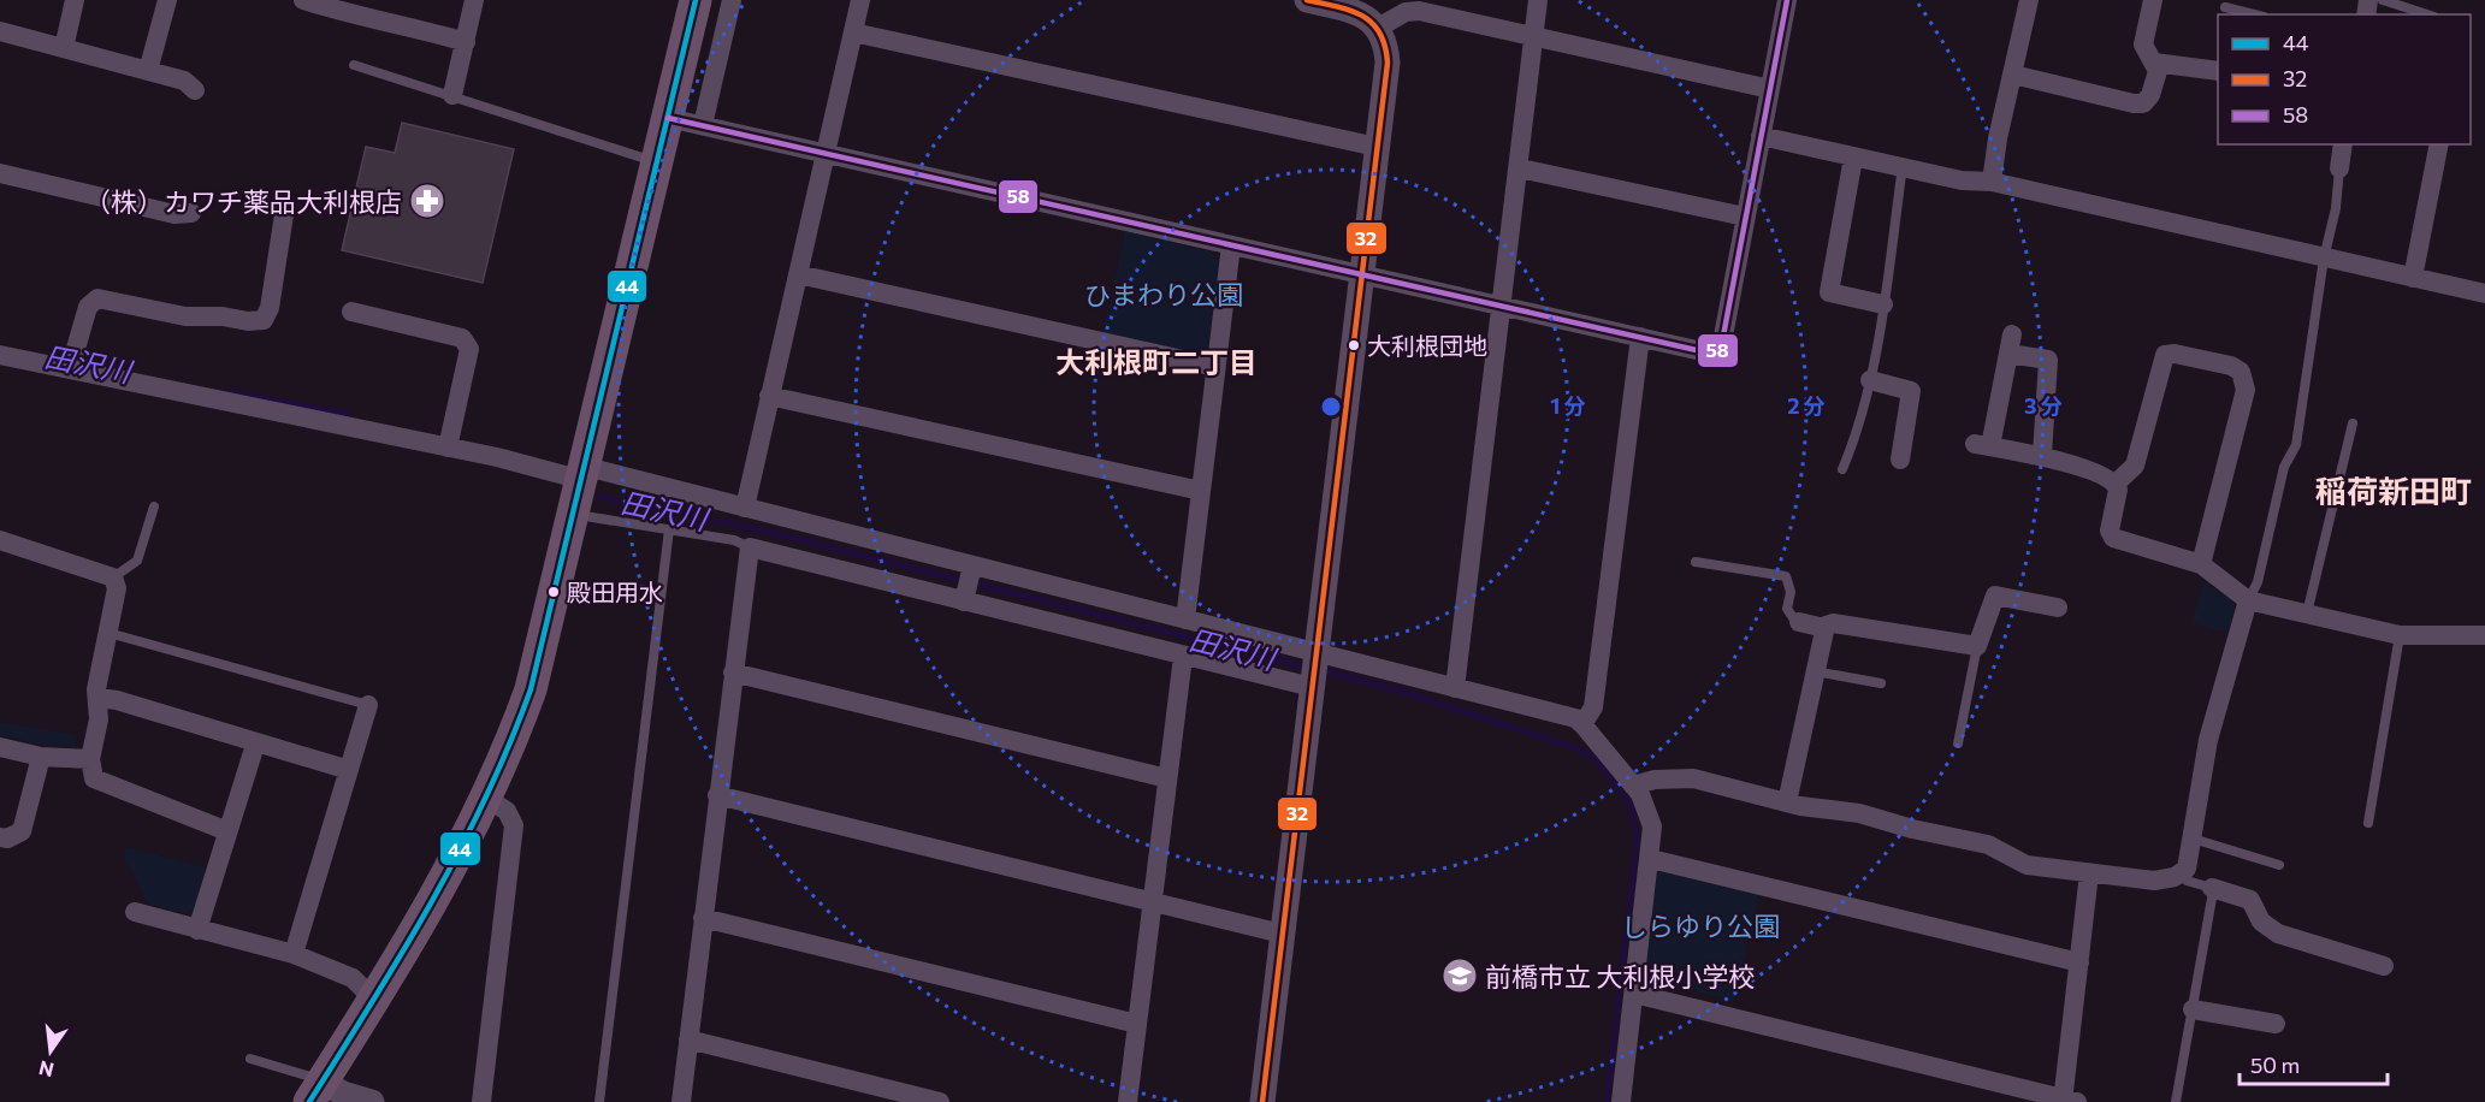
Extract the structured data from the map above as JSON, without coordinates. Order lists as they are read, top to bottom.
{
  "districts": ["大利根町二丁目", "稲荷新田町"],
  "water": ["田沢川"],
  "parks": ["ひまわり公園", "しらゆり公園"],
  "places": {
    "pharmacy": ["（株）カワチ薬品大利根店"],
    "other": ["大利根団地", "殿田用水"],
    "school or university": ["前橋市立 大利根小学校"]
  },
  "lines": ["transit line 44", "transit line 32", "transit line 58"],
  "legend": ["44", "32", "58"],
  "scale_bar": "50 m",
  "north": "bottom",
  "rings": ["1 分", "2 分", "3 分"]
}
